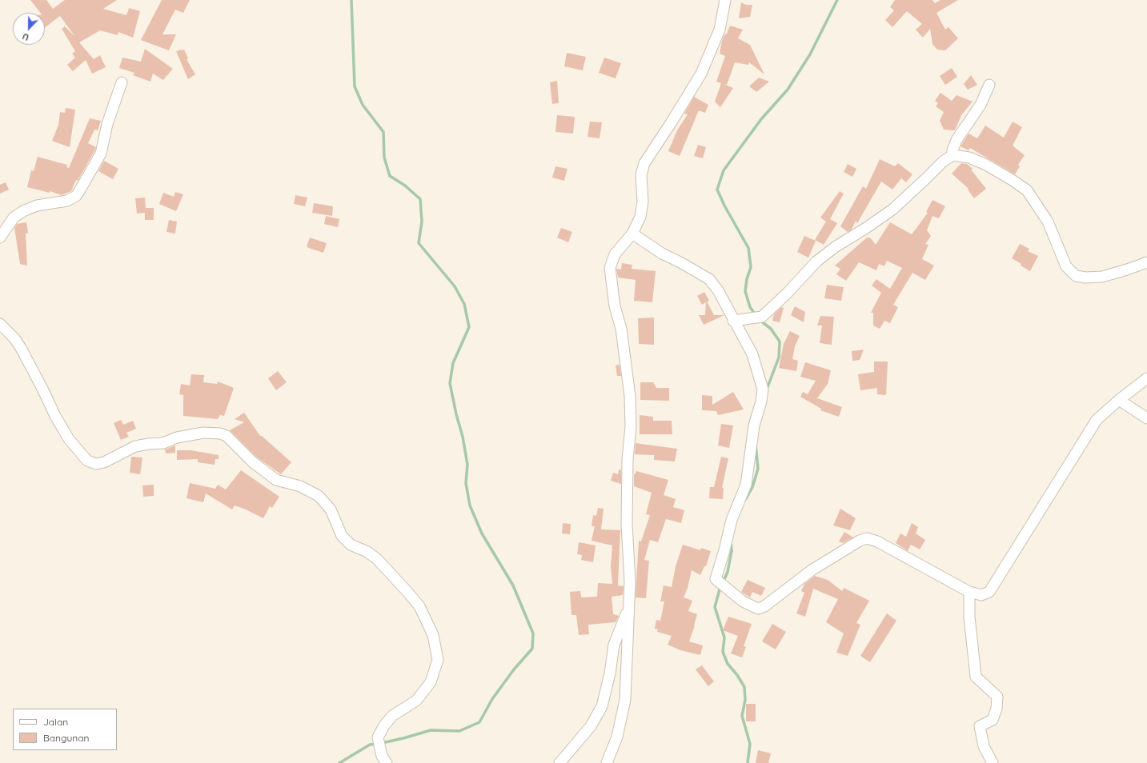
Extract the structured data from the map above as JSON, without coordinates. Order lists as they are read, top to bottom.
{
  "legend": ["Jalan", "Bangunan"],
  "north": "bottom"
}
